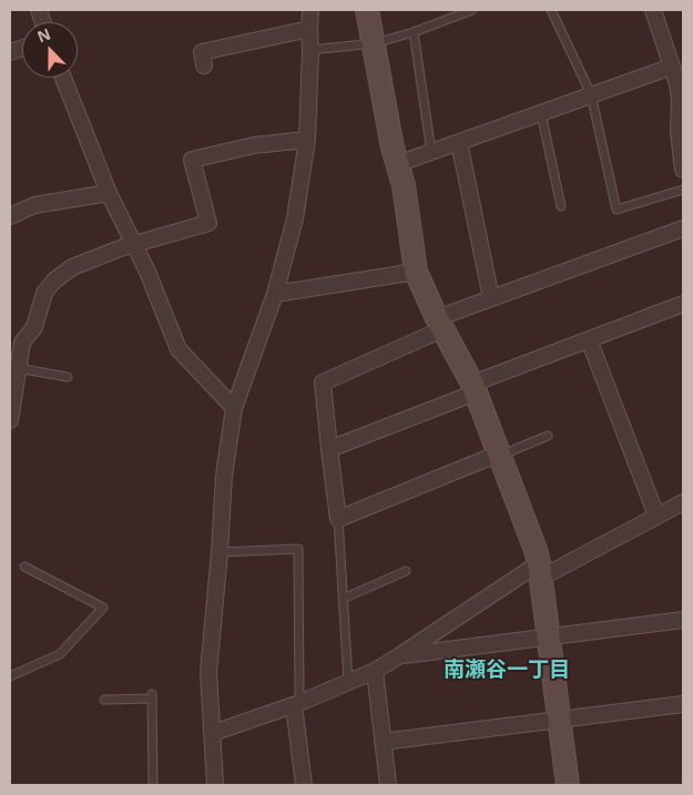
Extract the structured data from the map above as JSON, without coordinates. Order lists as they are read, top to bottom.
{
  "districts": ["南瀬谷一丁目"],
  "north": "top"
}
